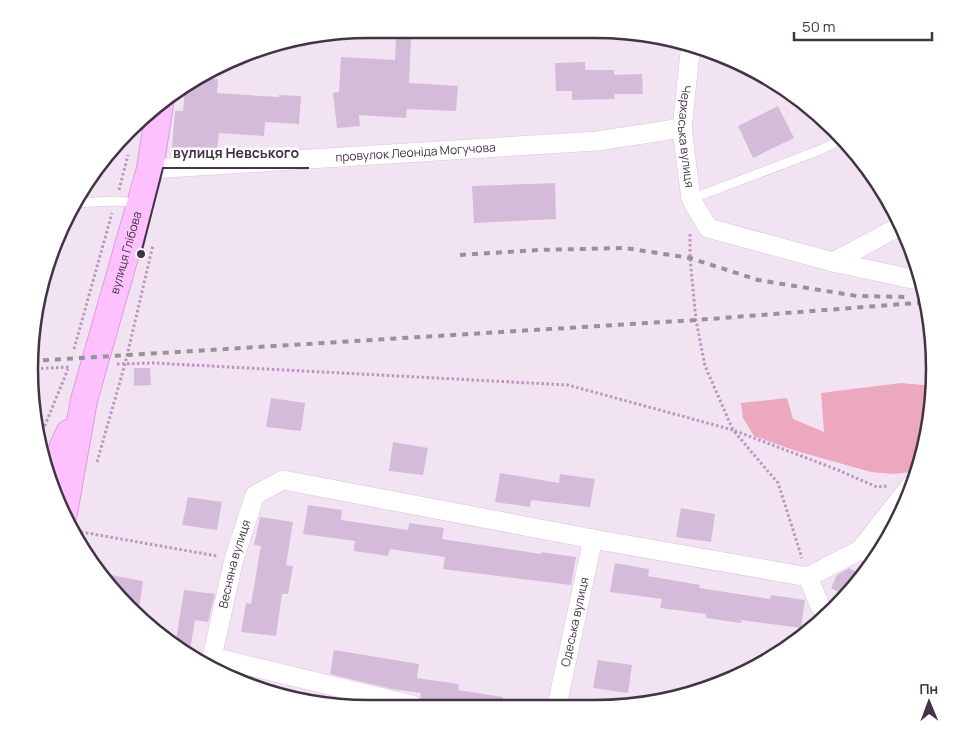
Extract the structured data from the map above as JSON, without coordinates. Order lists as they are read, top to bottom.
{
  "streets": {
    "main road": ["вулиця Глібова"],
    "street": [
      "Черкаська вулиця",
      "провулок Леоніда Могучова",
      "Весняна вулиця",
      "Одеська вулиця"
    ]
  },
  "crossings": [
    ["Черкаська вулиця", "провулок Леоніда Могучова"],
    ["провулок Леоніда Могучова", "вулиця Глібова"],
    ["Весняна вулиця", "Одеська вулиця"]
  ],
  "places": ["вулиця Невського"],
  "scale_bar": "50 m",
  "north": "top"
}
